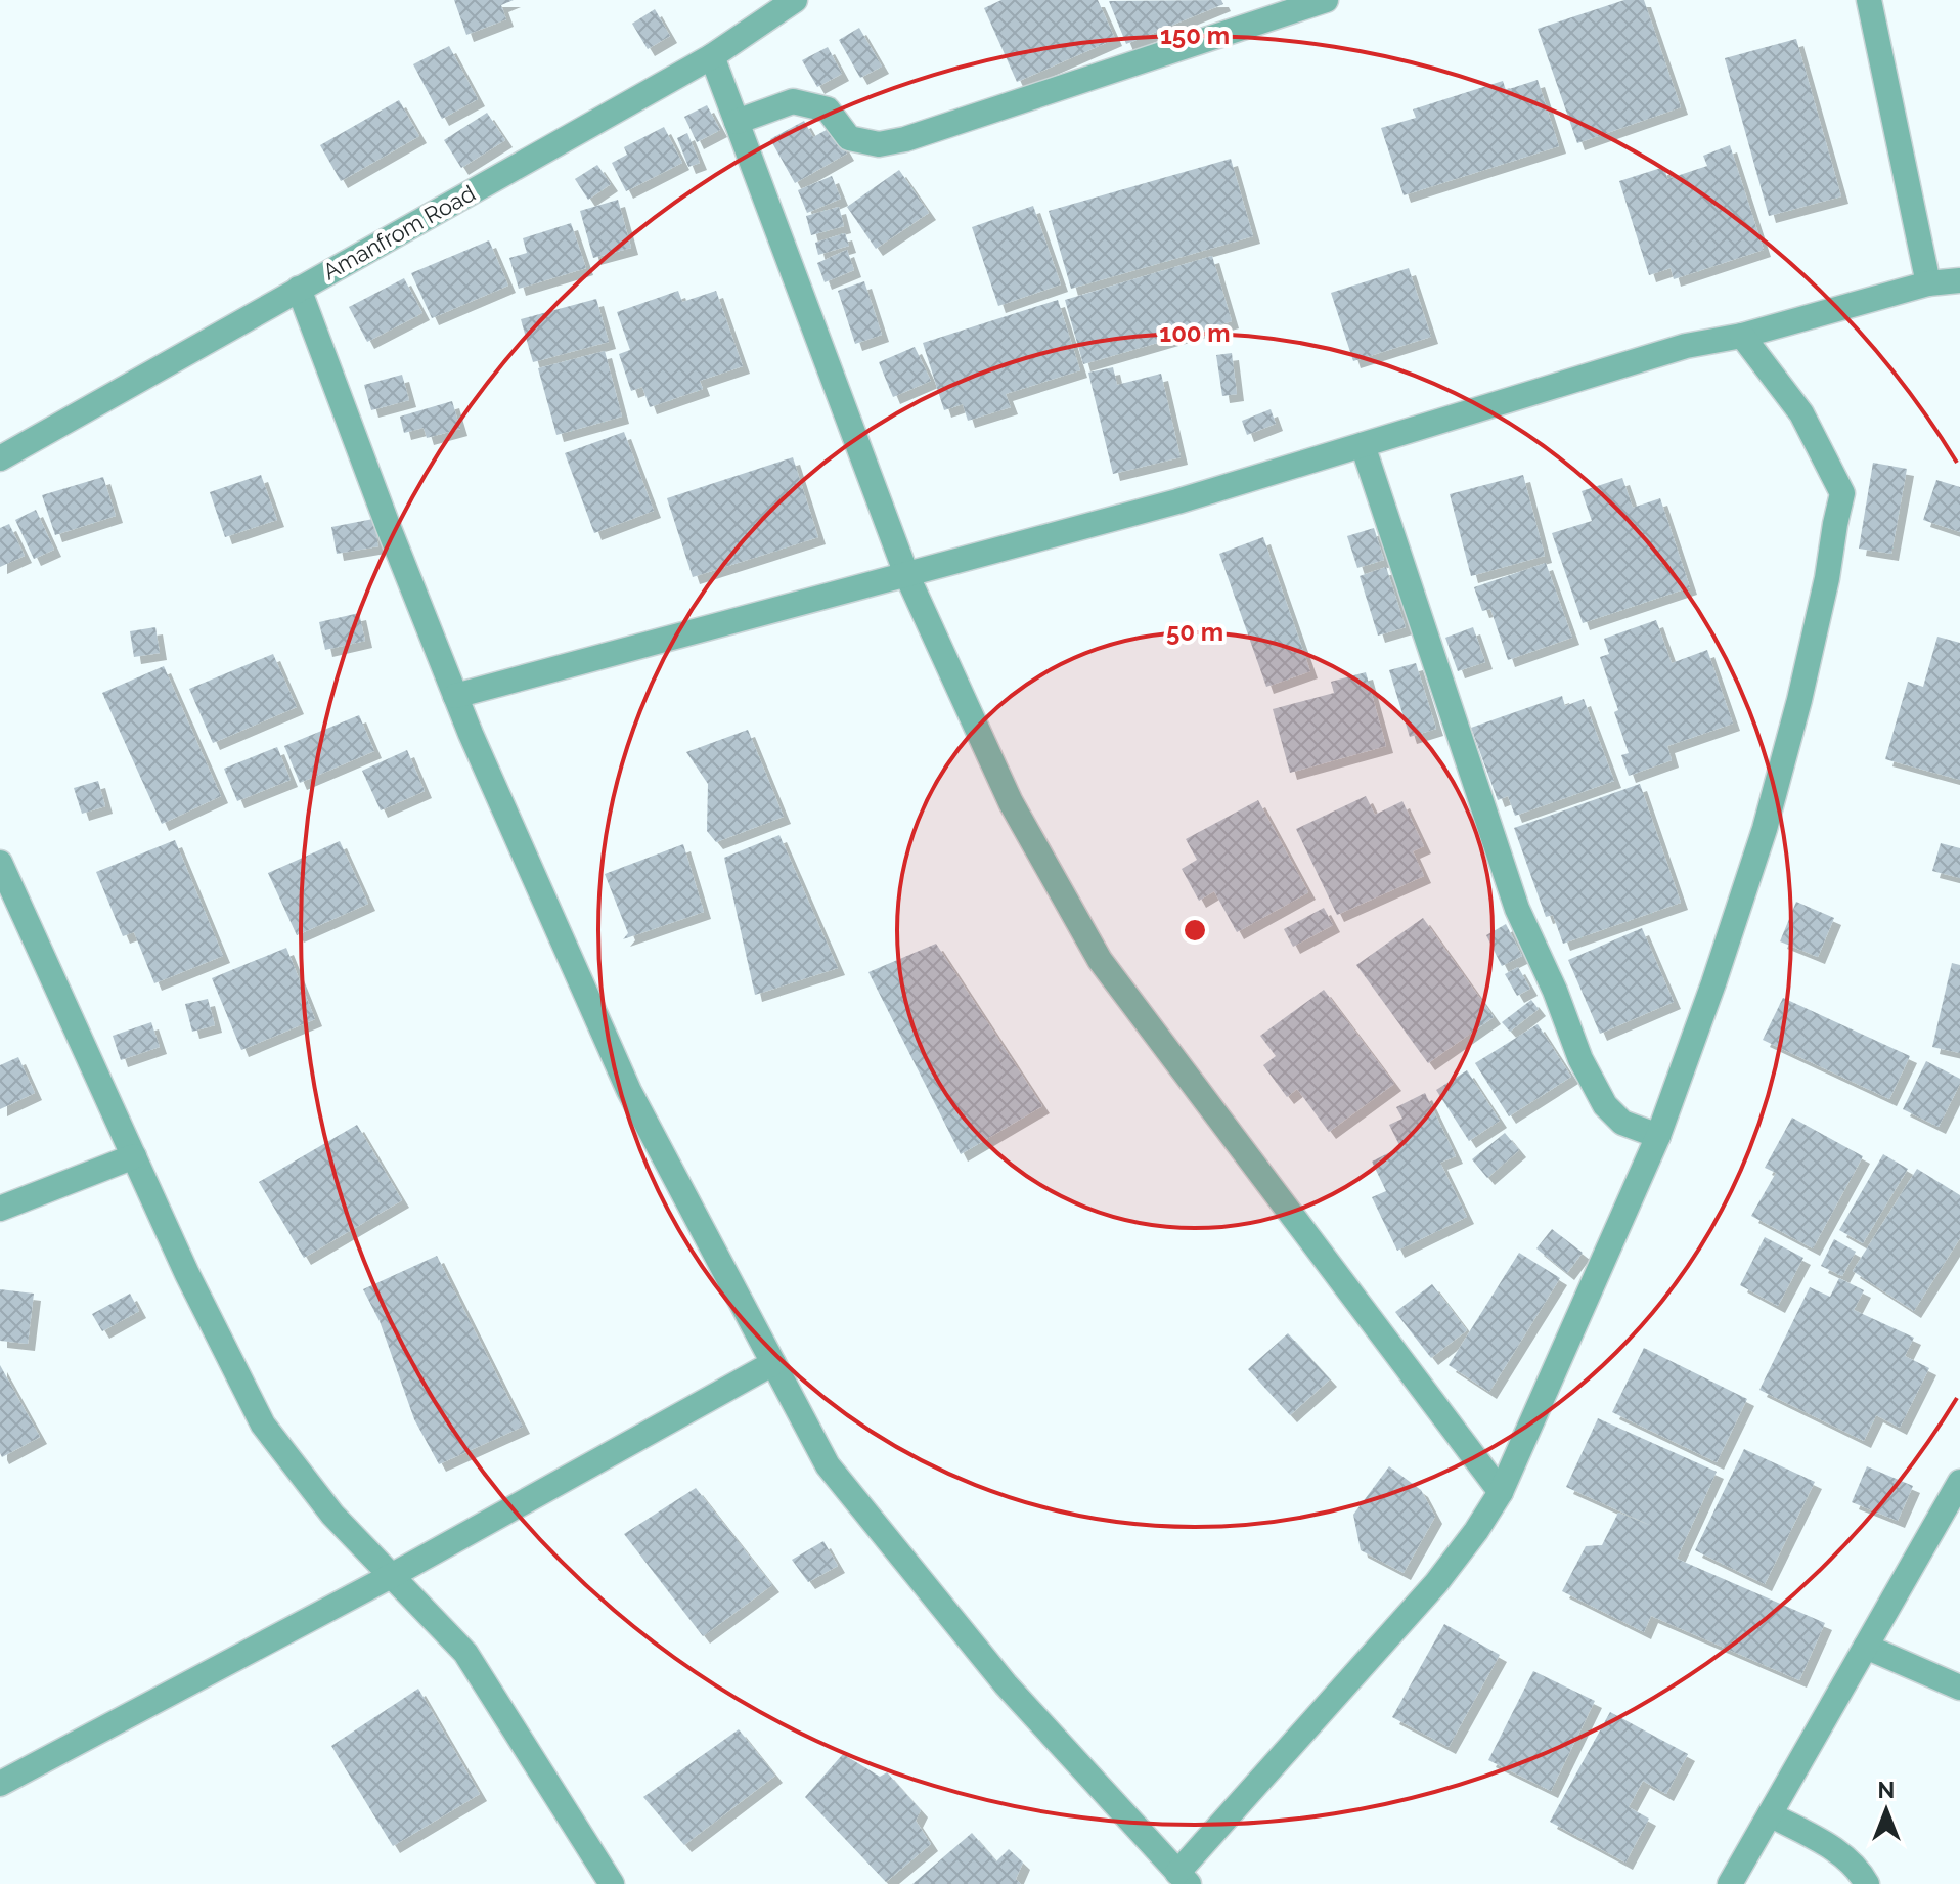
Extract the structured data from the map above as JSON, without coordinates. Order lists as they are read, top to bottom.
{
  "streets": {
    "street": ["Amanfrom Road"]
  },
  "north": "top",
  "rings": ["150 m", "100 m", "50 m"]
}
